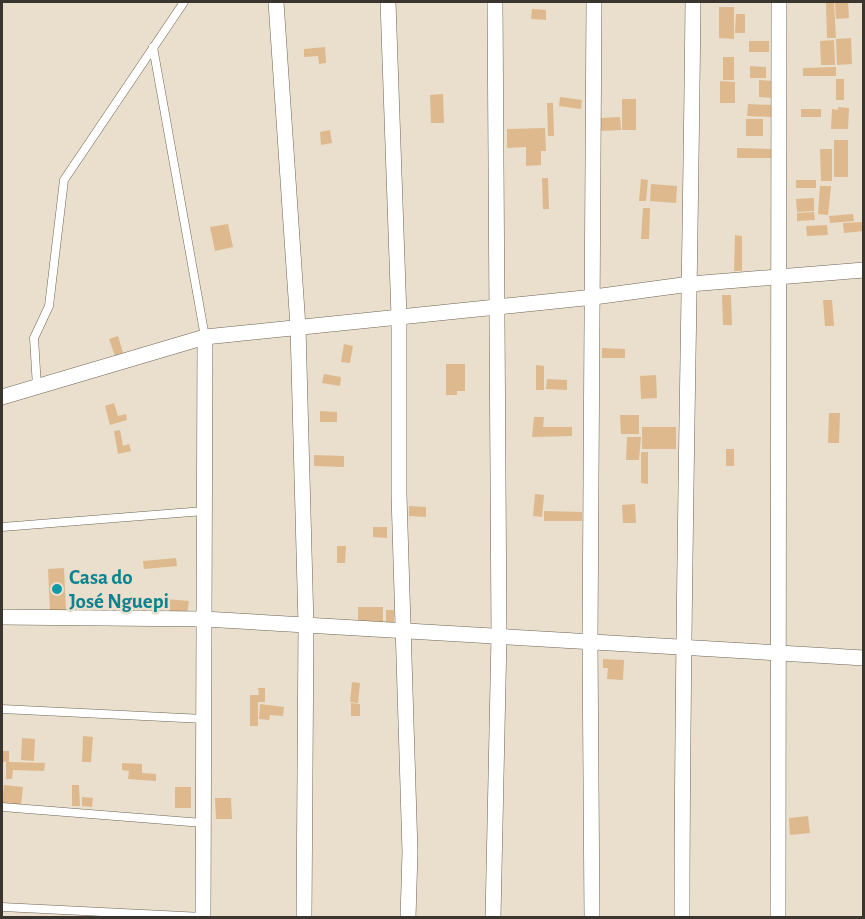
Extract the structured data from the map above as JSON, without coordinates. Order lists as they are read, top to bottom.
{
  "places": ["Casa do José Nguepi"]
}
